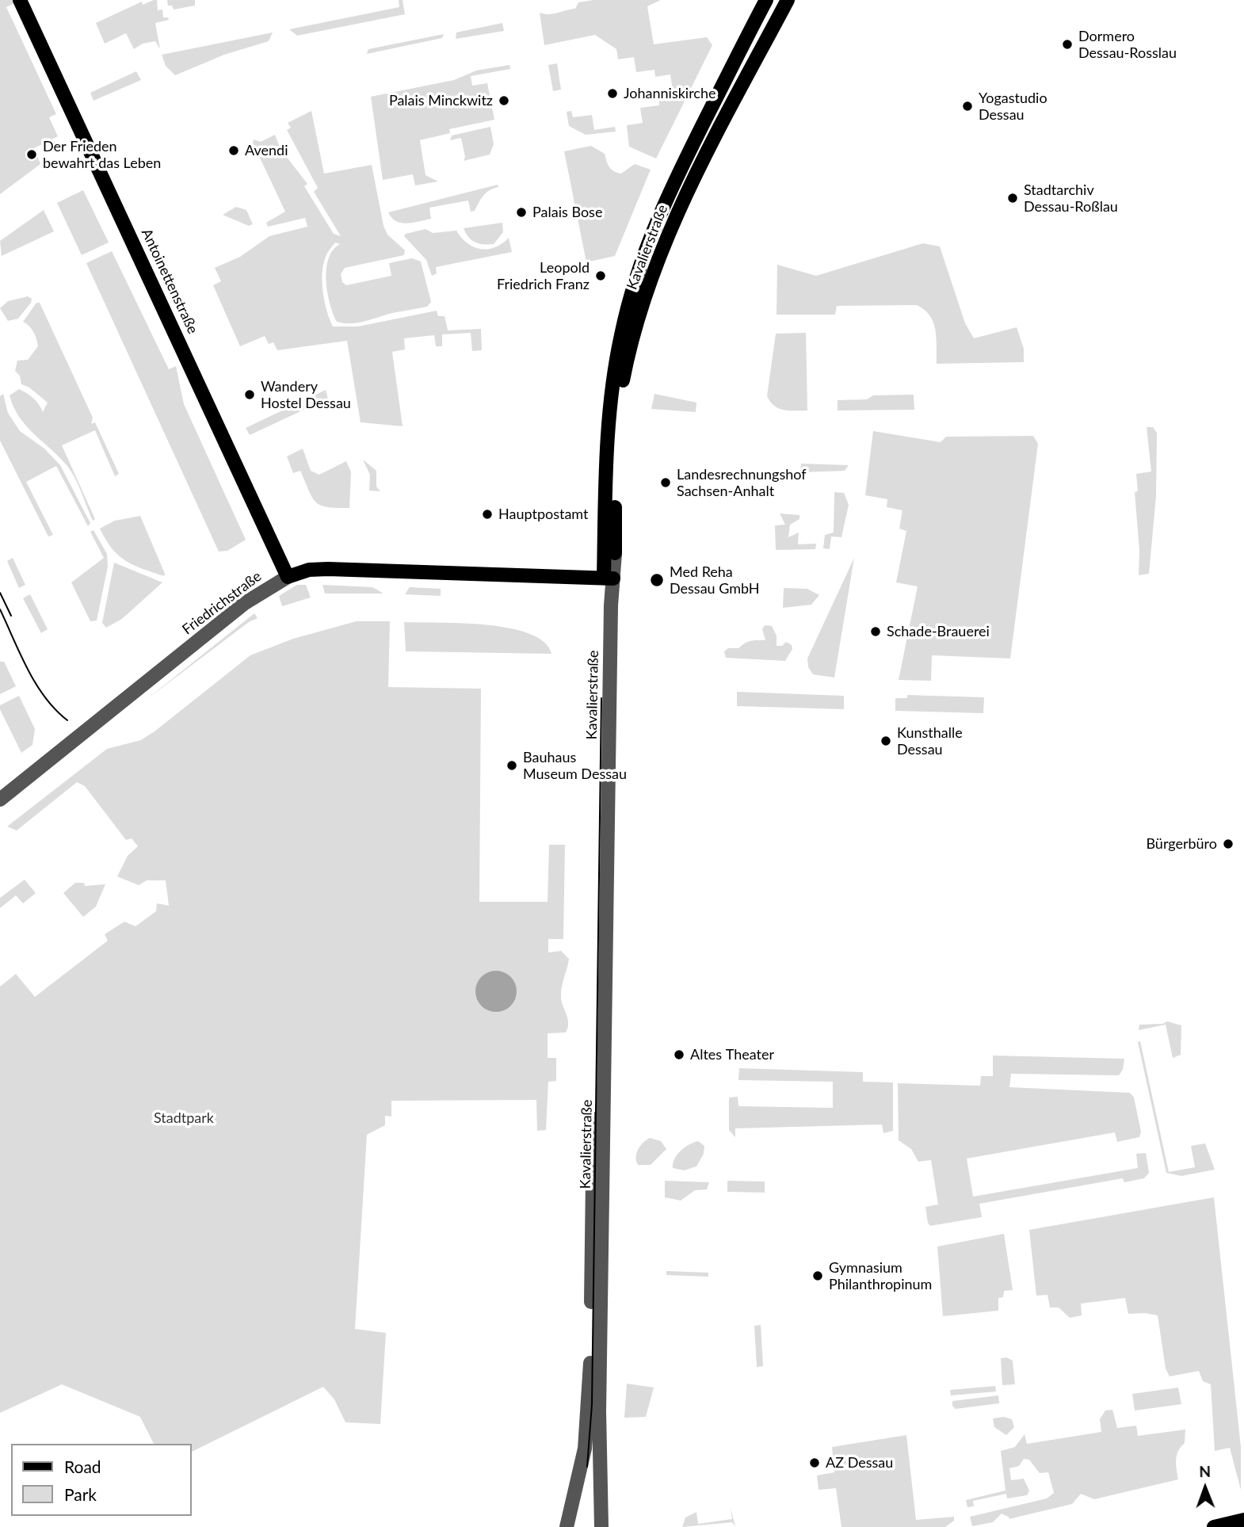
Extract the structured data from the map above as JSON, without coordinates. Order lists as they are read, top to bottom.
{
  "streets": {
    "main road": ["Kavalierstraße", "Antoinettenstraße", "Friedrichstraße"]
  },
  "crossings": [
    ["Kavalierstraße", "Friedrichstraße"],
    ["Antoinettenstraße", "Friedrichstraße"]
  ],
  "parks": ["Stadtpark"],
  "places": [
    "Dormero Dessau-Rosslau",
    "Johanniskirche",
    "Palais Minckwitz",
    "Yogastudio Dessau",
    "Avendi",
    "Der Frieden bewahrt das Leben",
    "Stadtarchiv Dessau-Roßlau",
    "Palais Bose",
    "Leopold Friedrich Franz",
    "Wandery Hostel Dessau",
    "Landesrechnungshof Sachsen-Anhalt",
    "Hauptpostamt",
    "Med Reha Dessau GmbH",
    "Schade-Brauerei",
    "Kunsthalle Dessau",
    "Bauhaus Museum Dessau",
    "Bürgerbüro",
    "Altes Theater",
    "Gymnasium Philanthropinum",
    "AZ Dessau"
  ],
  "legend": ["Road", "Park"],
  "north": "top"
}
